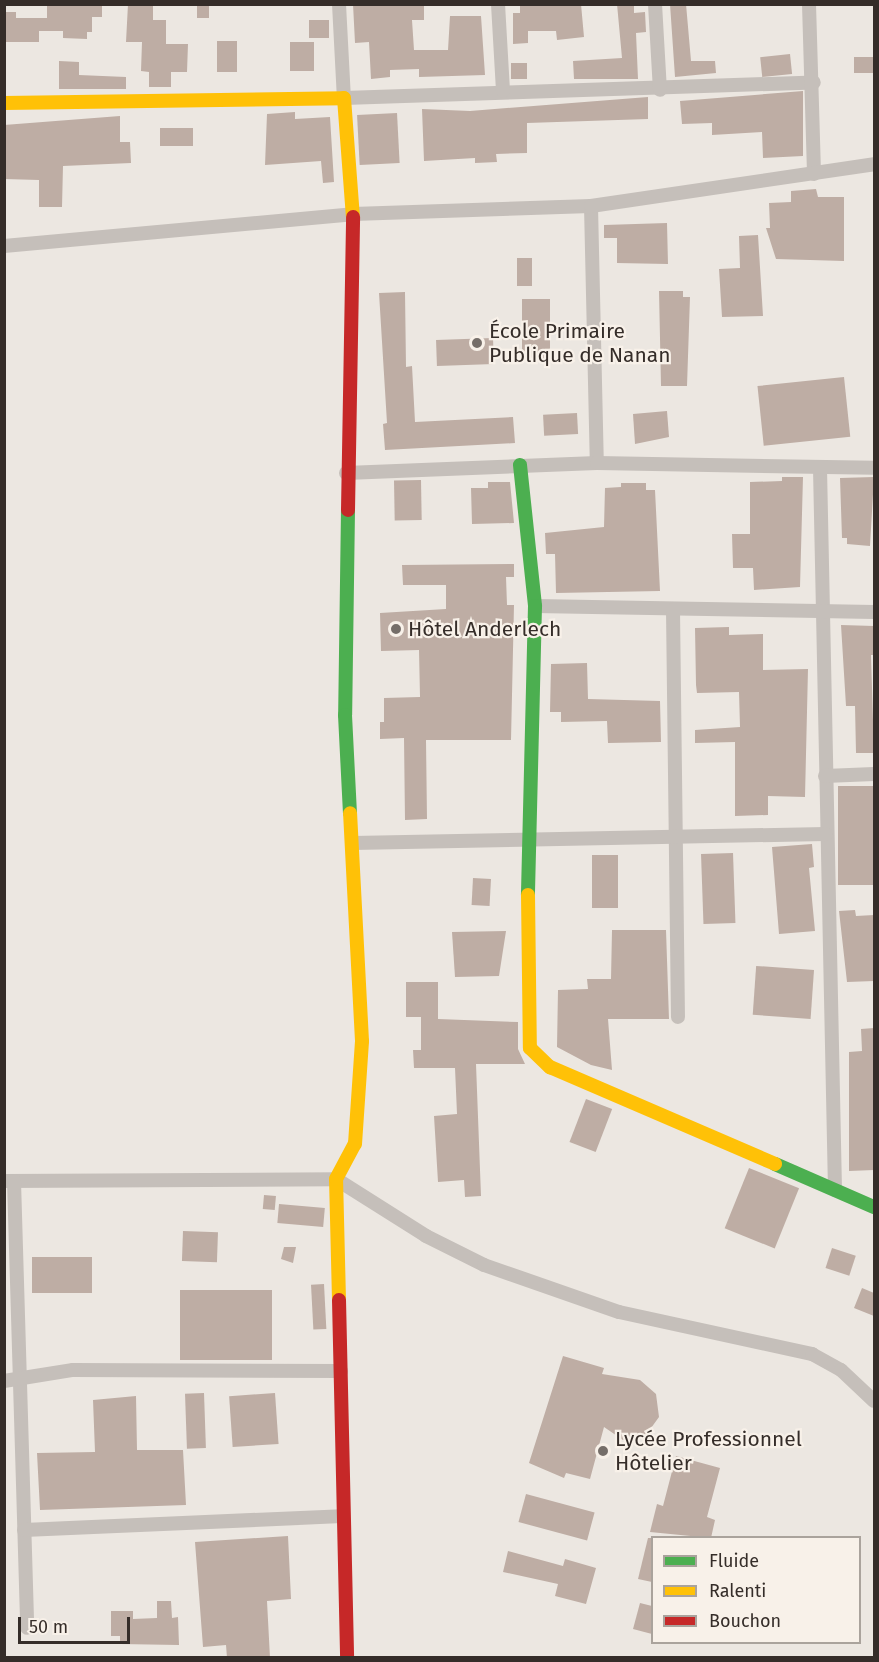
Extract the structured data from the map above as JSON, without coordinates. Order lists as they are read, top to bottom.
{
  "places": ["École Primaire Publique de Nanan", "Hôtel Anderlech", "Lycée Professionnel Hôtelier"],
  "legend": ["Fluide", "Ralenti", "Bouchon"],
  "scale_bar": "50 m"
}
